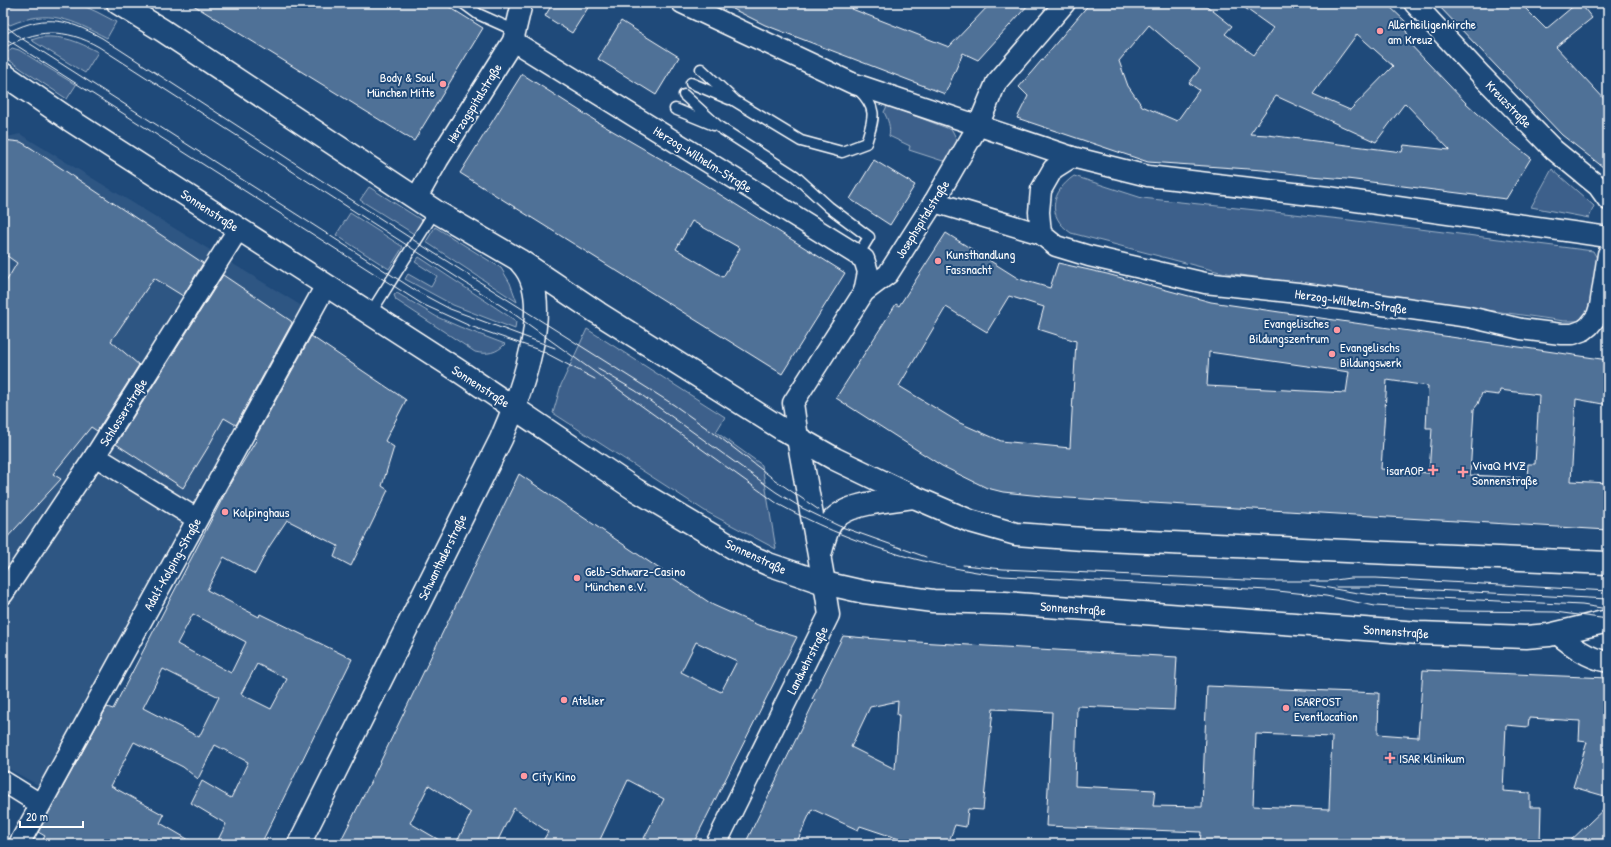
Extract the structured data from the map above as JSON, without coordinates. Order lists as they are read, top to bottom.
{
  "streets": {
    "main road": ["Sonnenstraße", "Schwanthalerstraße", "Landwehrstraße"],
    "street": [
      "Herzogspitalstraße",
      "Kreuzstraße",
      "Herzog-Wilhelm-Straße",
      "Josephspitalstraße",
      "Schlosserstraße",
      "Adolf-Kolping-Straße"
    ]
  },
  "crossings": [
    ["Herzogspitalstraße", "Herzog-Wilhelm-Straße"],
    ["Herzog-Wilhelm-Straße", "Josephspitalstraße"],
    ["Sonnenstraße", "Schlosserstraße"],
    ["Sonnenstraße", "Schwanthalerstraße"],
    ["Sonnenstraße", "Adolf-Kolping-Straße"],
    ["Sonnenstraße", "Landwehrstraße"],
    ["Josephspitalstraße", "Landwehrstraße"]
  ],
  "places": {
    "other": [
      "Allerheiligenkirche am Kreuz",
      "Body & Soul München Mitte",
      "Kunsthandlung Fassnacht",
      "Evangelisches Bildungszentrum",
      "Evangelischs Bildungswerk",
      "Kolpinghaus",
      "Gelb-Schwarz-Casino München e.V.",
      "Atelier",
      "ISARPOST Eventlocation",
      "City Kino"
    ],
    "health": ["isarAOP", "VivaQ MVZ Sonnenstraße", "ISAR Klinikum"]
  },
  "scale_bar": "20 m"
}
